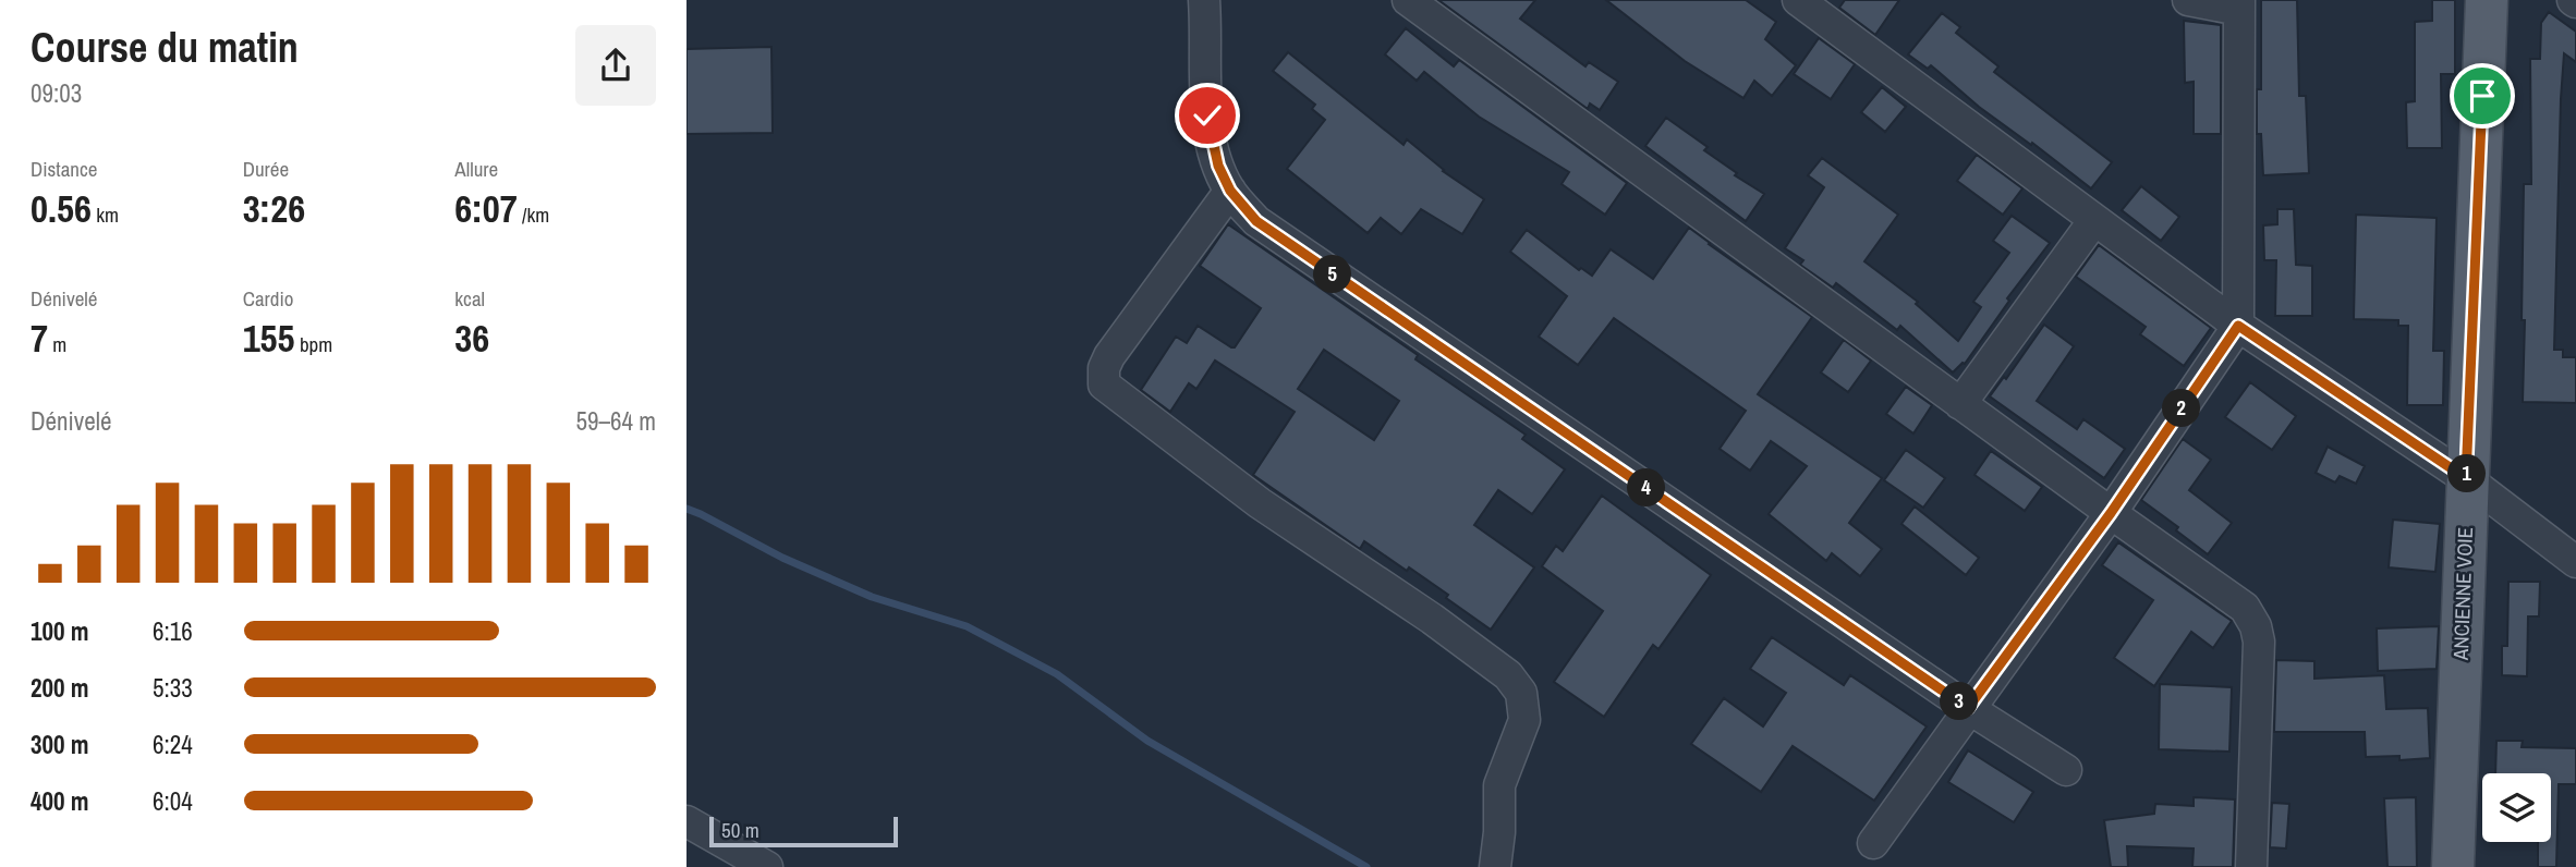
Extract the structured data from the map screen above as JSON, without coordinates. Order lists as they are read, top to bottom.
{
  "streets": {
    "main road": ["ANCIENNE VOIE"]
  },
  "scale_bar": "50 m",
  "page": {
    "heading": ["Course du matin", "09:03"],
    "stats": [
      ["Distance", "0.56 km"],
      ["Durée", "3:26"],
      ["Allure", "6:07 /km"],
      ["Dénivelé", "7 m"],
      ["Cardio", "155 bpm"],
      ["kcal", "36"]
    ],
    "pins": [
      "5",
      "2",
      "1",
      "4",
      "3"
    ],
    "chart": ["Dénivelé", "59–64 m"],
    "list": [
      {
        "name": "100 m",
        "note": "6:16"
      },
      {
        "name": "200 m",
        "note": "5:33"
      },
      {
        "name": "300 m",
        "note": "6:24"
      },
      {
        "name": "400 m",
        "note": "6:04"
      }
    ],
    "scale": "50 m"
  }
}
